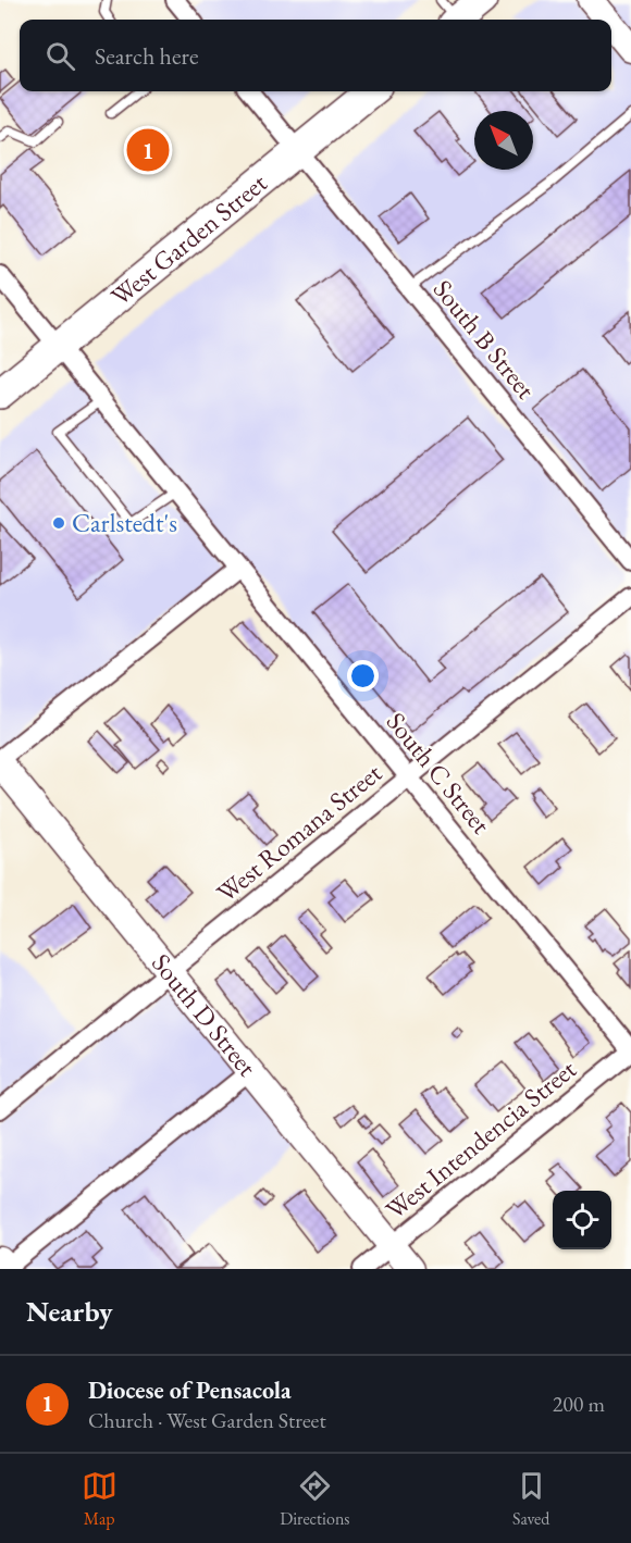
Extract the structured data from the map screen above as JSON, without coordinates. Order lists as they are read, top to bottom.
{
  "streets": {
    "main road": ["West Garden Street"],
    "street": [
      "South B Street",
      "South C Street",
      "West Romana Street",
      "South D Street",
      "West Intendencia Street"
    ]
  },
  "crossings": [
    ["West Garden Street", "South B Street"],
    ["West Garden Street", "South C Street"],
    ["South C Street", "West Romana Street"],
    ["South C Street", "West Intendencia Street"],
    ["West Romana Street", "South D Street"],
    ["South D Street", "West Intendencia Street"]
  ],
  "places": ["Carlstedt's"],
  "north": "top left",
  "page": {
    "search": "Search here",
    "pins": "1",
    "heading": "Nearby",
    "list": [
      {
        "mark": "1",
        "name": "Diocese of Pensacola",
        "note": "Church · West Garden Street",
        "value": "200 m"
      }
    ],
    "nav": ["Map", "Directions", "Saved"]
  }
}
